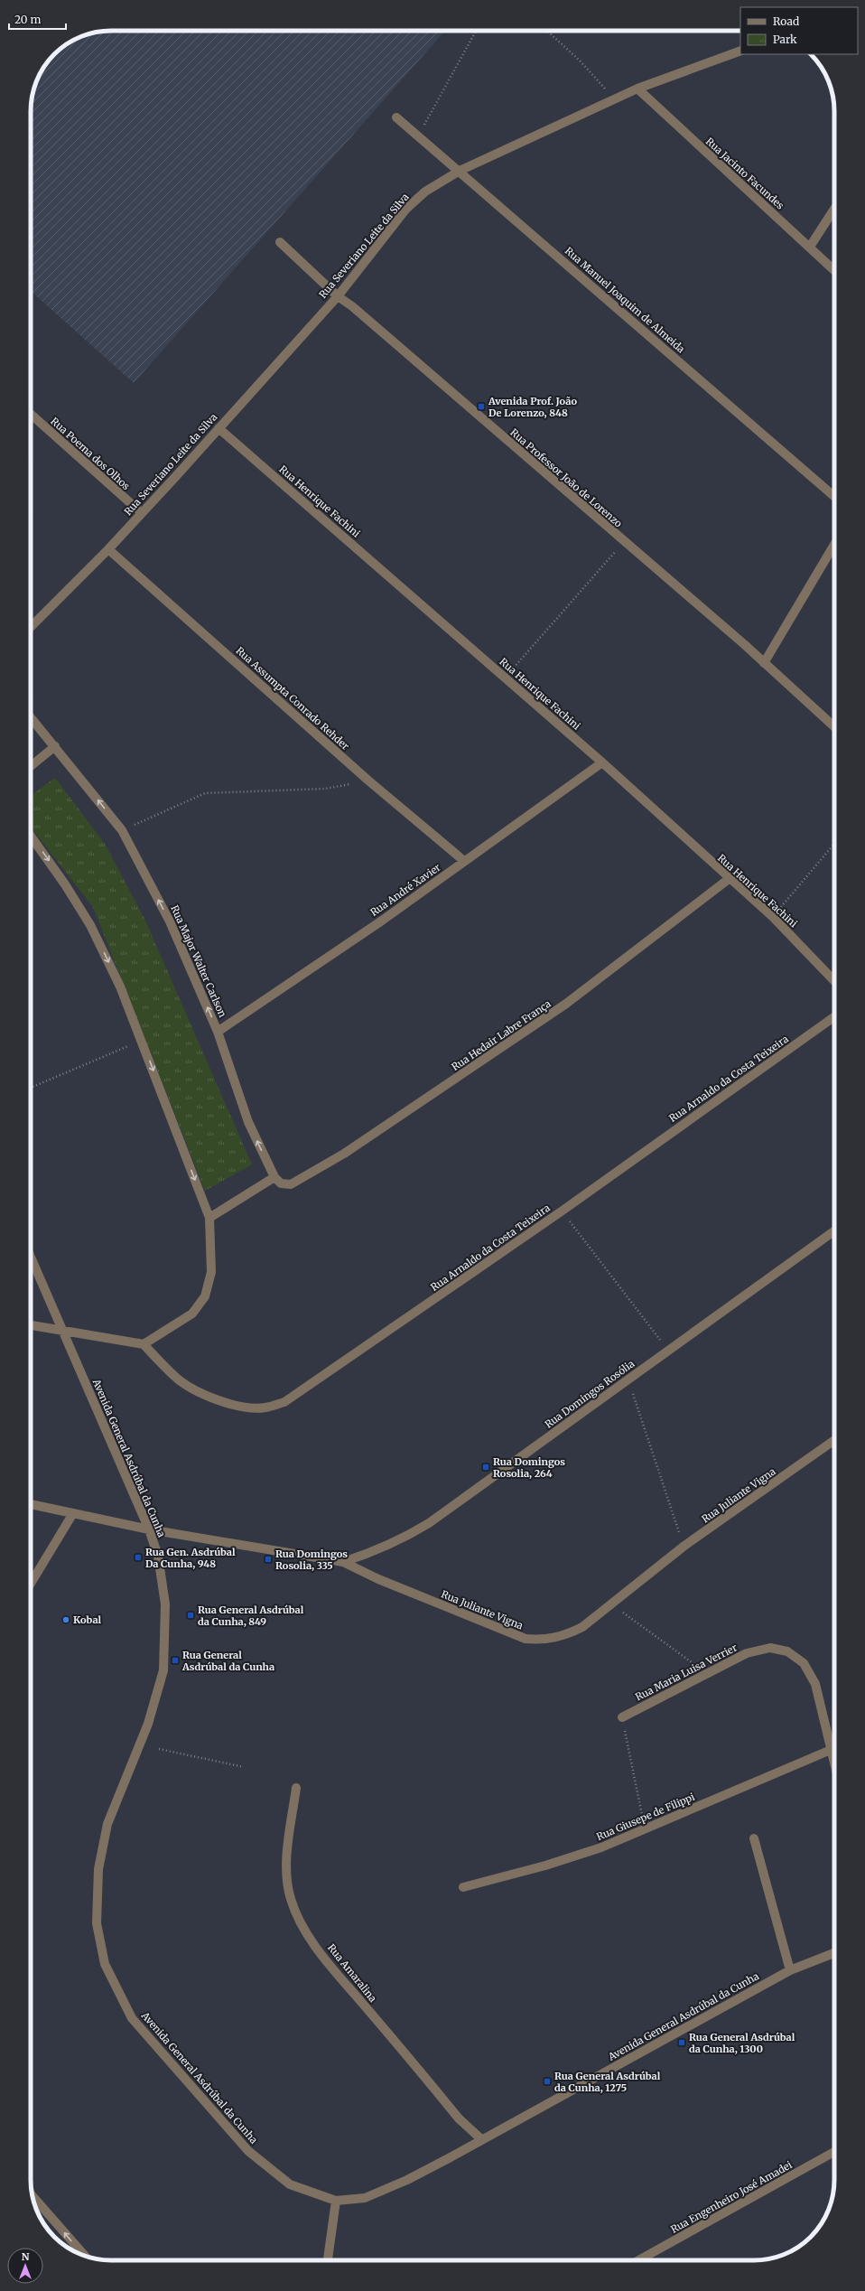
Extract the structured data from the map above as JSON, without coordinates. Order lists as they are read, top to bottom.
{
  "streets": {
    "street": [
      "Rua Jacinto Facundes",
      "Rua Severiano Leite da Silva",
      "Rua Manuel Joaquim de Almeida",
      "Rua Poema dos Olhos",
      "Rua Professor João de Lorenzo",
      "Rua Henrique Fachini",
      "Rua Assumpta Conrado Rehder",
      "Rua André Xavier",
      "Rua Major Walter Carlson",
      "Rua Hedair Labre França",
      "Rua Arnaldo da Costa Teixeira",
      "Rua Domingos Rosólia",
      "Avenida General Asdrúbal da Cunha",
      "Rua Juliante Vigna",
      "Rua Maria Luisa Verrier",
      "Rua Giusepe de Filippi",
      "Rua Amaralina",
      "Rua Engenheiro José Amadei"
    ]
  },
  "crossings": [
    ["Rua Jacinto Facundes", "Rua Severiano Leite da Silva"],
    ["Rua Severiano Leite da Silva", "Rua Manuel Joaquim de Almeida"],
    ["Rua Severiano Leite da Silva", "Rua Poema dos Olhos"],
    ["Rua Severiano Leite da Silva", "Rua Professor João de Lorenzo"],
    ["Rua Severiano Leite da Silva", "Rua Henrique Fachini"],
    ["Rua Severiano Leite da Silva", "Rua Assumpta Conrado Rehder"],
    ["Rua Henrique Fachini", "Rua André Xavier"],
    ["Rua Henrique Fachini", "Rua Hedair Labre França"],
    ["Rua Assumpta Conrado Rehder", "Rua André Xavier"],
    ["Rua André Xavier", "Rua Major Walter Carlson"],
    ["Rua Major Walter Carlson", "Rua Hedair Labre França"],
    ["Rua Domingos Rosólia", "Rua Juliante Vigna"],
    ["Avenida General Asdrúbal da Cunha", "Rua Juliante Vigna"],
    ["Avenida General Asdrúbal da Cunha", "Rua Amaralina"],
    ["Rua Maria Luisa Verrier", "Rua Giusepe de Filippi"]
  ],
  "places": {
    "transit": [
      "Avenida Prof. João De Lorenzo, 848",
      "Rua Domingos Rosolia, 264",
      "Rua Gen. Asdrúbal Da Cunha, 948",
      "Rua Domingos Rosolia, 335",
      "Rua General Asdrúbal da Cunha, 849",
      "Rua General Asdrúbal da Cunha",
      "Rua General Asdrúbal da Cunha, 1300",
      "Rua General Asdrúbal da Cunha, 1275"
    ],
    "other": ["Kobal"]
  },
  "legend": ["Road", "Park"],
  "scale_bar": "20 m",
  "north": "top"
}
